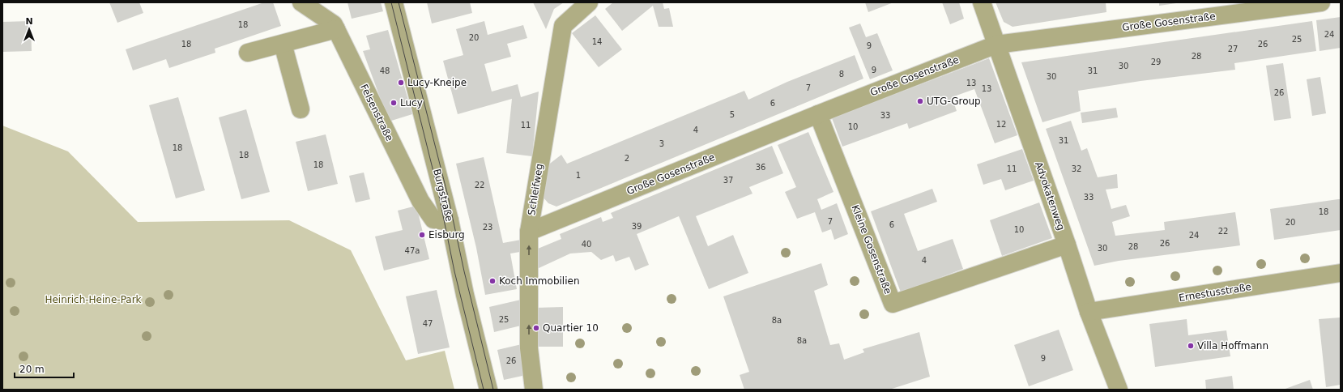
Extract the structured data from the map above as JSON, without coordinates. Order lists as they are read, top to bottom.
{
  "streets": {
    "street": [
      "Große Gosenstraße",
      "Felsenstraße",
      "Schleifweg",
      "Burgstraße",
      "Advokatenweg",
      "Kleine Gosenstraße",
      "Ernestusstraße"
    ]
  },
  "crossings": [
    ["Große Gosenstraße", "Schleifweg"],
    ["Große Gosenstraße", "Advokatenweg"],
    ["Große Gosenstraße", "Kleine Gosenstraße"],
    ["Felsenstraße", "Burgstraße"],
    ["Advokatenweg", "Kleine Gosenstraße"],
    ["Advokatenweg", "Ernestusstraße"]
  ],
  "one_way": ["Schleifweg"],
  "parks": ["Heinrich-Heine-Park"],
  "places": [
    "Lucy-Kneipe",
    "UTG-Group",
    "Lucy",
    "Eisburg",
    "Koch Immobilien",
    "Quartier 10",
    "Villa Hoffmann"
  ],
  "house_numbers": [
    "18",
    "24",
    "20",
    "25",
    "14",
    "18",
    "26",
    "9",
    "27",
    "28",
    "29",
    "30",
    "9",
    "48",
    "31",
    "8",
    "30",
    "13",
    "7",
    "13",
    "26",
    "6",
    "5",
    "33",
    "12",
    "11",
    "10",
    "4",
    "31",
    "3",
    "18",
    "18",
    "2",
    "18",
    "36",
    "11",
    "32",
    "1",
    "37",
    "22",
    "33",
    "18",
    "7",
    "20",
    "6",
    "39",
    "23",
    "10",
    "22",
    "24",
    "26",
    "40",
    "28",
    "30",
    "47a",
    "4",
    "25",
    "8a",
    "47",
    "8a",
    "9",
    "26"
  ],
  "scale_bar": "20 m",
  "north": "top"
}
